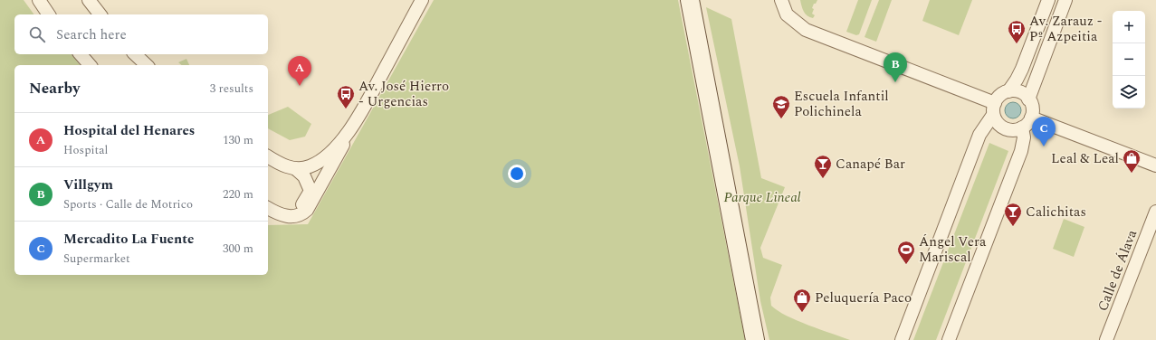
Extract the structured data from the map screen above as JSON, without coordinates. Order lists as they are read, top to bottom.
{
  "streets": {
    "street": ["Calle de Álava"]
  },
  "parks": ["Parque Lineal"],
  "places": {
    "bus stop": ["Av. Zarauz - Pº Azpeitia", "Av. José Hierro - Urgencias"],
    "school or university": ["Escuela Infantil Polichinela"],
    "shop": ["Leal & Leal", "Peluquería Paco"],
    "bar": ["Canapé Bar", "Calichitas"],
    "sports": ["Ángel Vera Mariscal"]
  },
  "page": {
    "map_buttons": ["+", "−"],
    "search": "Search here",
    "pins": ["B", "A", "C"],
    "heading": ["Nearby", "3 results"],
    "list": [
      {
        "mark": "A",
        "name": "Hospital del Henares",
        "note": "Hospital",
        "value": "130 m"
      },
      {
        "mark": "B",
        "name": "Villgym",
        "note": "Sports · Calle de Motrico",
        "value": "220 m"
      },
      {
        "mark": "C",
        "name": "Mercadito La Fuente",
        "note": "Supermarket",
        "value": "300 m"
      }
    ]
  }
}
